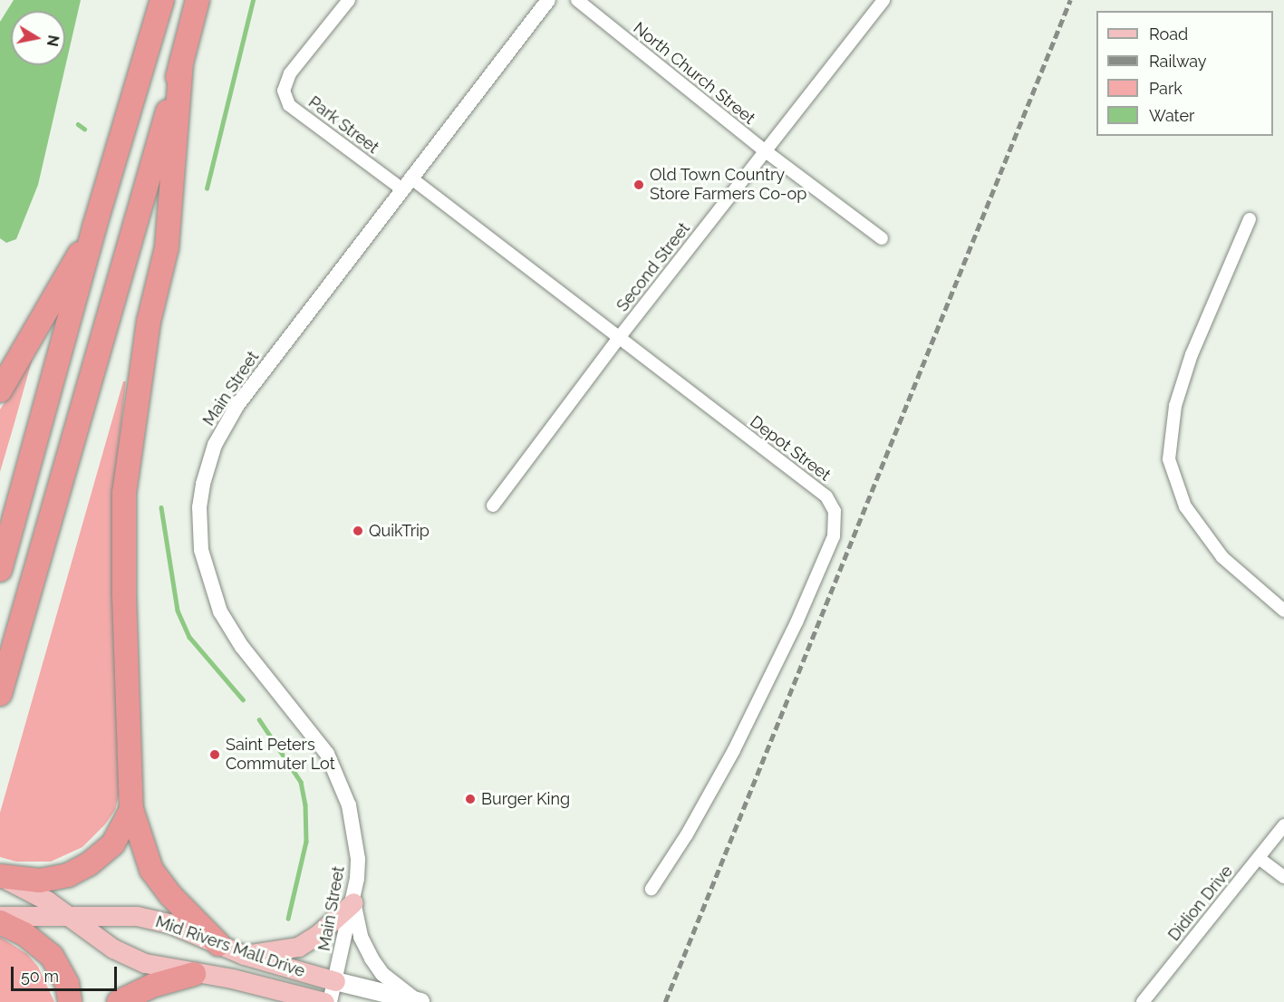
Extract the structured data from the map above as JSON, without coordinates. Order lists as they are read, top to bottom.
{
  "streets": {
    "main road": ["Mid Rivers Mall Drive"],
    "street": [
      "North Church Street",
      "Park Street",
      "Second Street",
      "Main Street",
      "Depot Street",
      "Didion Drive"
    ]
  },
  "crossings": [
    ["North Church Street", "Second Street"],
    ["Park Street", "Main Street"],
    ["Park Street", "Depot Street"],
    ["Second Street", "Depot Street"],
    ["Main Street", "Depot Street"],
    ["Main Street", "Mid Rivers Mall Drive"]
  ],
  "places": [
    "Old Town Country Store Farmers Co-op",
    "QuikTrip",
    "Saint Peters Commuter Lot",
    "Burger King"
  ],
  "legend": [
    "Road",
    "Railway",
    "Park",
    "Water"
  ],
  "scale_bar": "50 m",
  "north": "right"
}
